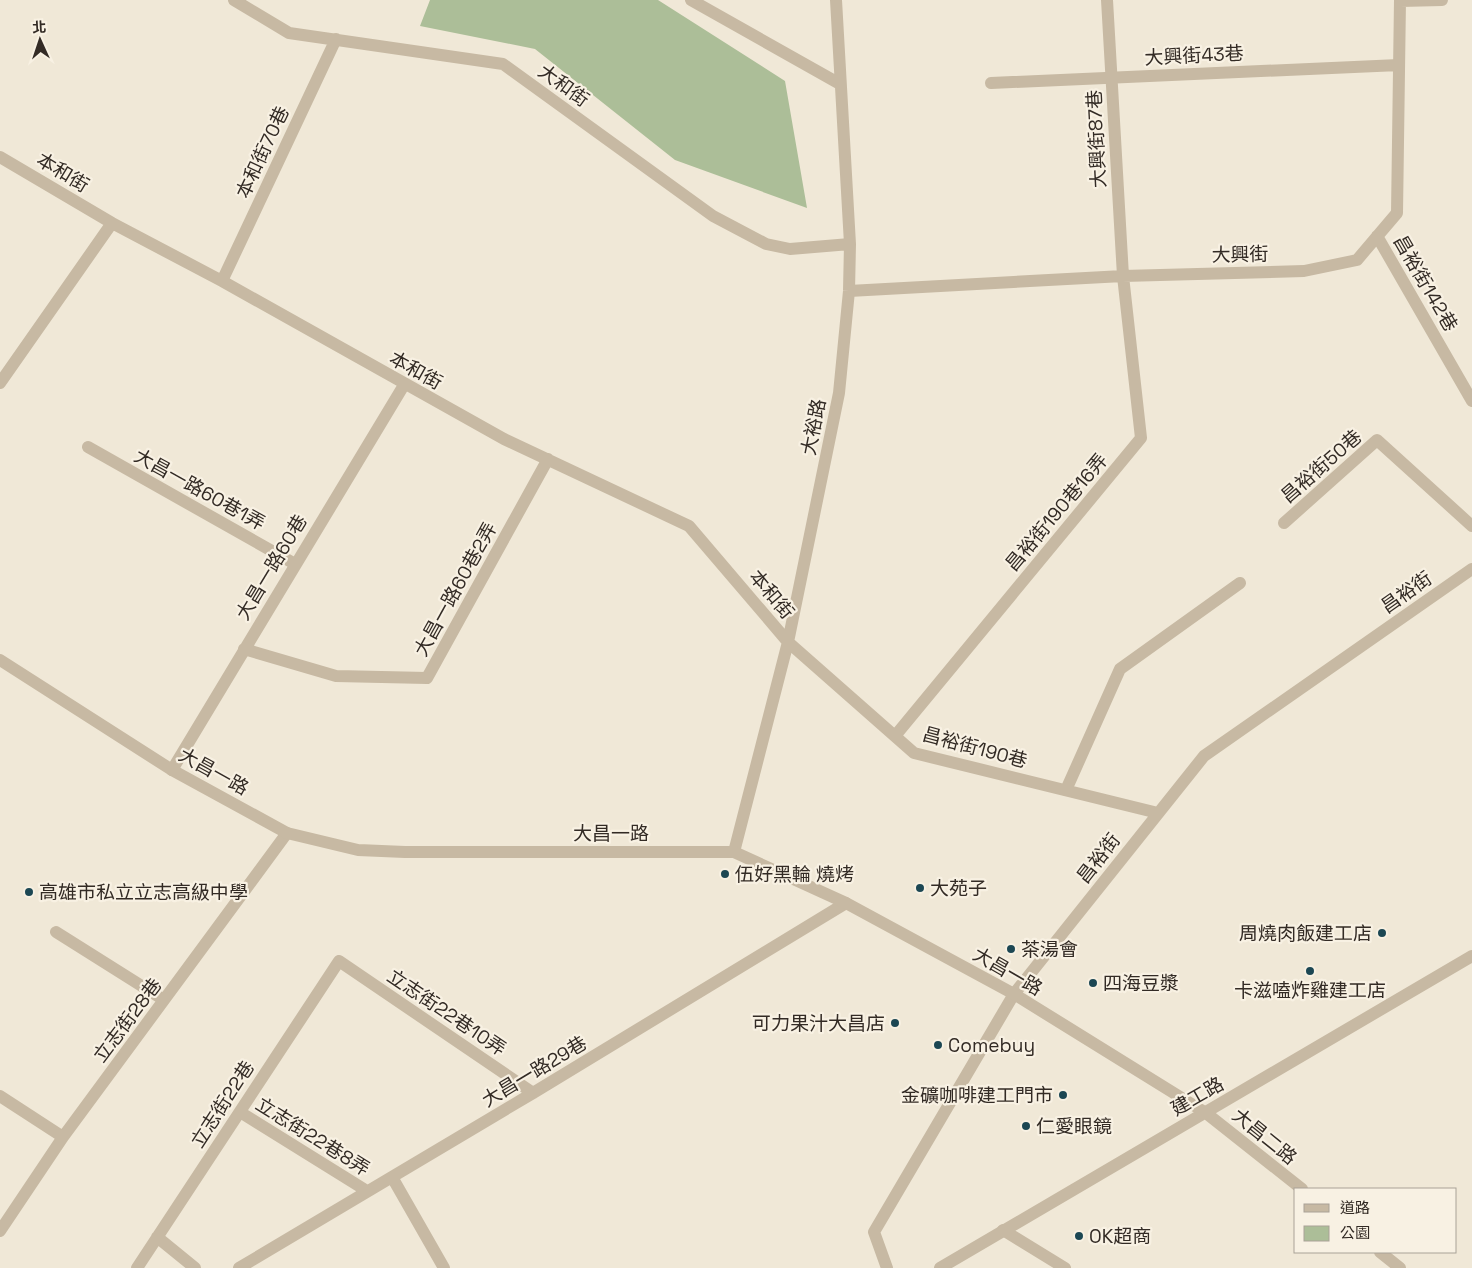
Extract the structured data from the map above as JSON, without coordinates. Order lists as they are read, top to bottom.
{
  "streets": {
    "street": [
      "大興街43巷",
      "大和街",
      "大興街87巷",
      "本和街70巷",
      "本和街",
      "大興街",
      "昌裕街142巷",
      "大裕路",
      "昌裕街50巷",
      "大昌一路60巷1弄",
      "昌裕街190巷16弄",
      "大昌一路60巷",
      "大昌一路60巷2弄",
      "昌裕街",
      "昌裕街190巷",
      "大昌一路",
      "立志街22巷10弄",
      "立志街28巷",
      "大昌一路29巷",
      "建工路",
      "立志街22巷",
      "立志街22巷8弄",
      "大昌二路"
    ]
  },
  "crossings": [
    ["大興街43巷", "大興街87巷"],
    ["大興街43巷", "大興街"],
    ["大和街", "本和街70巷"],
    ["大和街", "大裕路"],
    ["大興街87巷", "大興街"],
    ["大興街87巷", "昌裕街190巷16弄"],
    ["本和街70巷", "本和街"],
    ["本和街", "大裕路"],
    ["本和街", "大昌一路60巷"],
    ["本和街", "大昌一路60巷2弄"],
    ["本和街", "昌裕街190巷"],
    ["大興街", "昌裕街142巷"],
    ["大興街", "大裕路"],
    ["大興街", "昌裕街190巷16弄"],
    ["大裕路", "昌裕街190巷"],
    ["大裕路", "大昌一路"],
    ["大昌一路60巷1弄", "大昌一路60巷"],
    ["昌裕街190巷16弄", "昌裕街190巷"],
    ["大昌一路60巷", "大昌一路60巷2弄"],
    ["大昌一路60巷", "大昌一路"],
    ["昌裕街", "昌裕街190巷"],
    ["昌裕街", "大昌一路"],
    ["大昌一路", "立志街28巷"],
    ["大昌一路", "大昌一路29巷"],
    ["大昌一路", "建工路"],
    ["大昌一路", "大昌二路"],
    ["立志街22巷10弄", "大昌一路29巷"],
    ["立志街22巷10弄", "立志街22巷"],
    ["大昌一路29巷", "立志街22巷8弄"],
    ["建工路", "大昌二路"],
    ["立志街22巷", "立志街22巷8弄"]
  ],
  "places": [
    "伍好黑輪 燒烤",
    "大苑子",
    "高雄市私立立志高級中學",
    "周燒肉飯建工店",
    "茶湯會",
    "卡滋嗑炸雞建工店",
    "四海豆漿",
    "可力果汁大昌店",
    "Comebuy",
    "金礦咖啡建工門市",
    "仁愛眼鏡",
    "OK超商"
  ],
  "legend": ["道路", "公園"],
  "north": "top"
}
